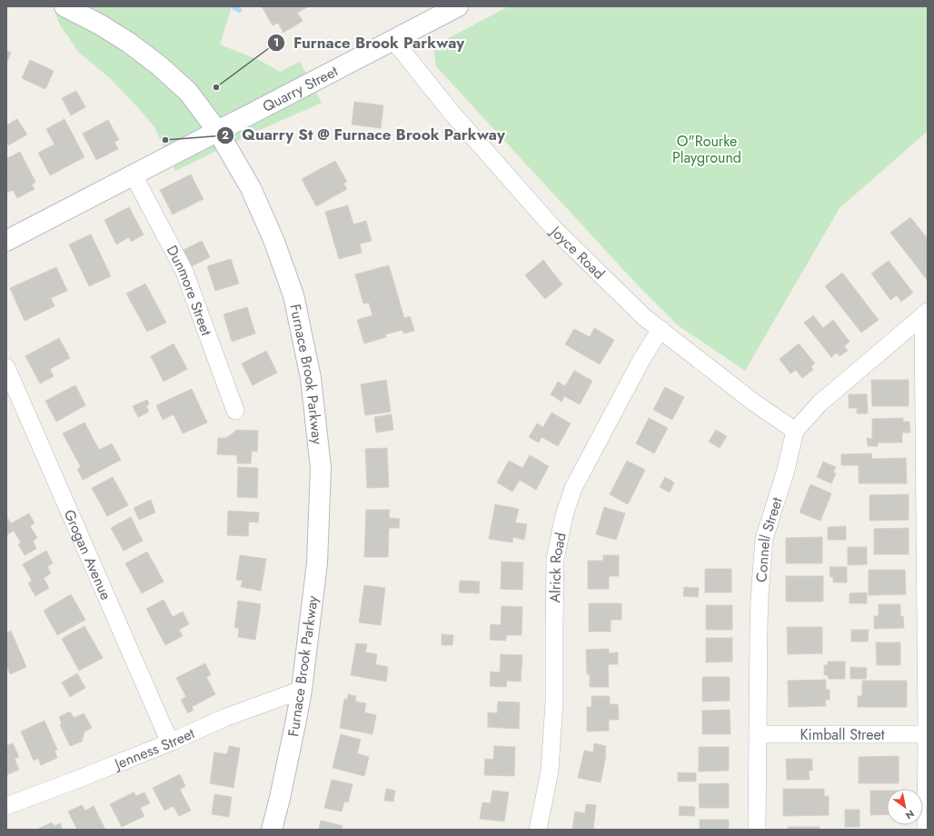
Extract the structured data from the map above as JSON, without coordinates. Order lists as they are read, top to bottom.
{
  "streets": {
    "main road": ["Quarry Street", "Furnace Brook Parkway"],
    "street": [
      "Joyce Road",
      "Dunmore Street",
      "Connell Street",
      "Grogan Avenue",
      "Alrick Road",
      "Kimball Street",
      "Jenness Street"
    ]
  },
  "crossings": [
    ["Quarry Street", "Joyce Road"],
    ["Quarry Street", "Dunmore Street"],
    ["Quarry Street", "Furnace Brook Parkway"],
    ["Joyce Road", "Connell Street"],
    ["Joyce Road", "Alrick Road"],
    ["Furnace Brook Parkway", "Jenness Street"],
    ["Connell Street", "Kimball Street"],
    ["Grogan Avenue", "Jenness Street"]
  ],
  "parks": ["O\"Rourke Playground"],
  "places": ["Furnace Brook Parkway", "Quarry St @ Furnace Brook Parkway"],
  "north": "bottom right"
}
